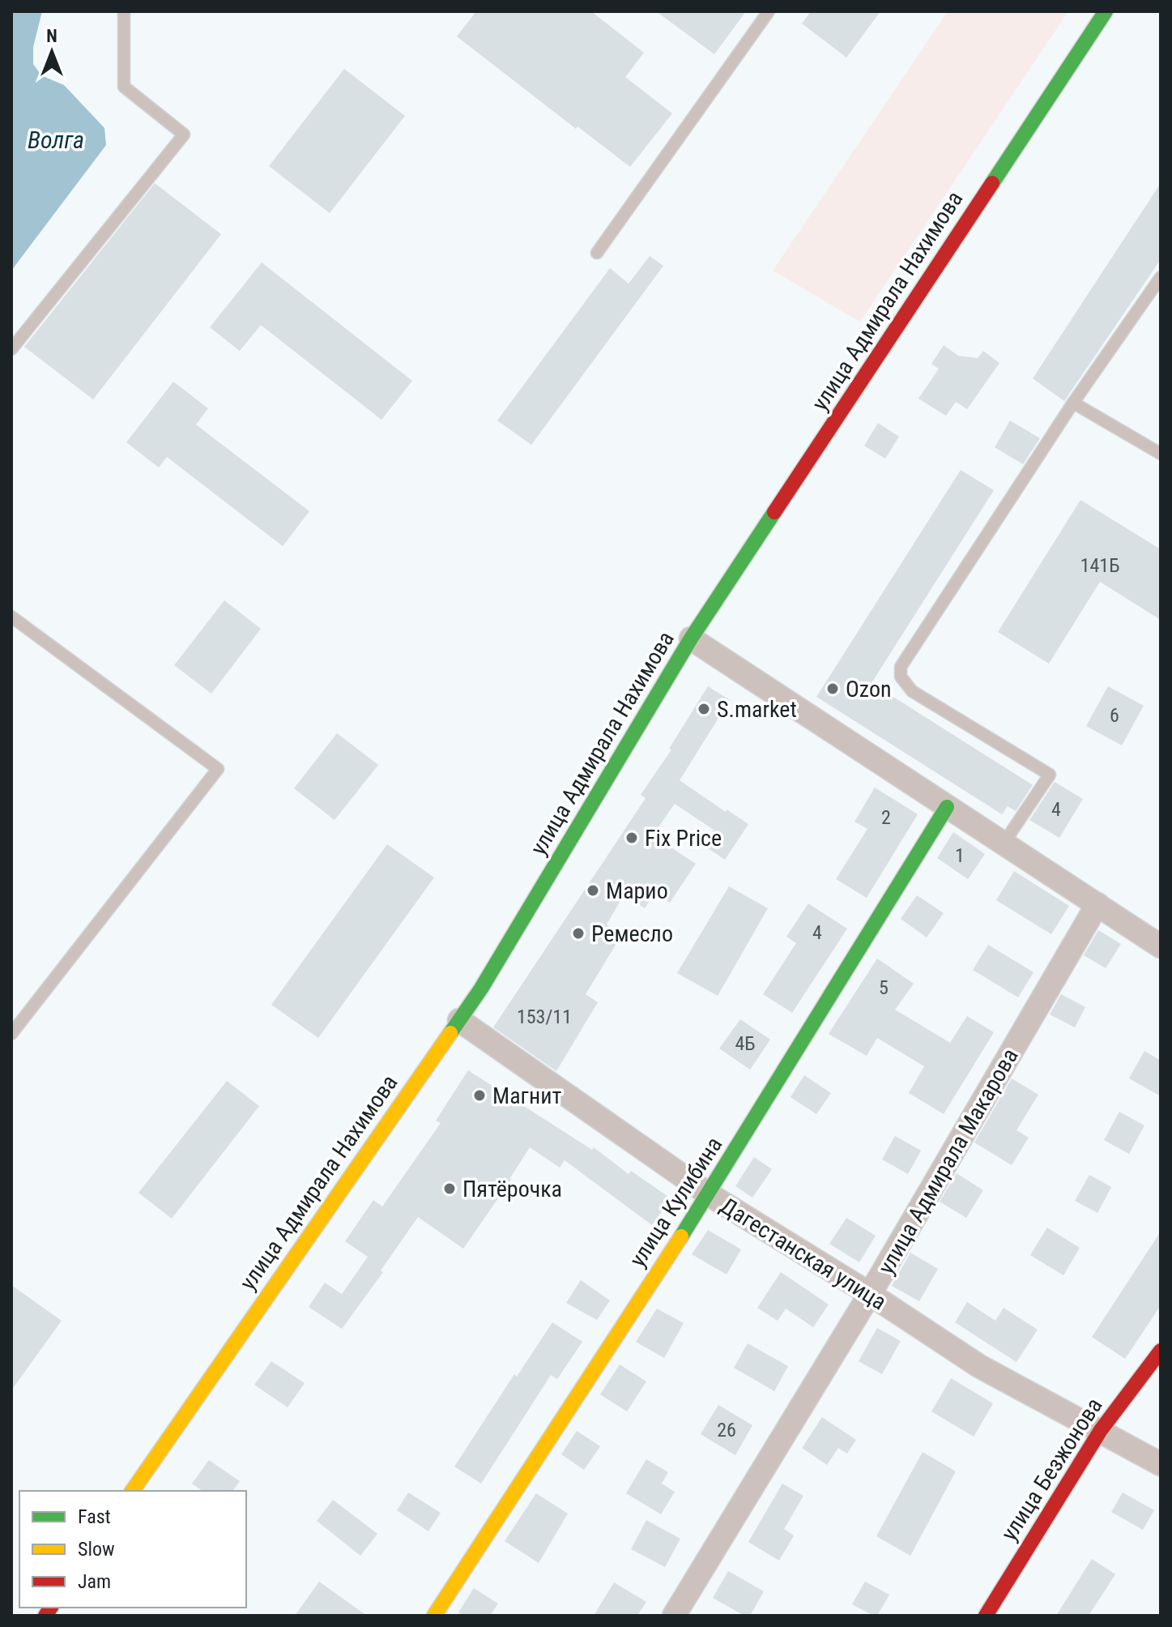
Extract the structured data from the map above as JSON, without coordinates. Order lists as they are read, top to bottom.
{
  "streets": {
    "main road": ["улица Адмирала Нахимова", "улица Кулибина", "улица Безжонова"],
    "street": ["улица Адмирала Макарова", "Дагестанская улица"]
  },
  "crossings": [
    ["улица Адмирала Нахимова", "Дагестанская улица"],
    ["улица Адмирала Макарова", "Дагестанская улица"],
    ["улица Кулибина", "Дагестанская улица"],
    ["Дагестанская улица", "улица Безжонова"]
  ],
  "water": ["Волга"],
  "places": [
    "Ozon",
    "S.market",
    "Fix Price",
    "Марио",
    "Ремесло",
    "Магнит",
    "Пятёрочка"
  ],
  "house_numbers": [
    "141Б",
    "6",
    "4",
    "2",
    "1",
    "4",
    "5",
    "153/11",
    "4Б",
    "26"
  ],
  "legend": ["Fast", "Slow", "Jam"],
  "north": "top"
}
